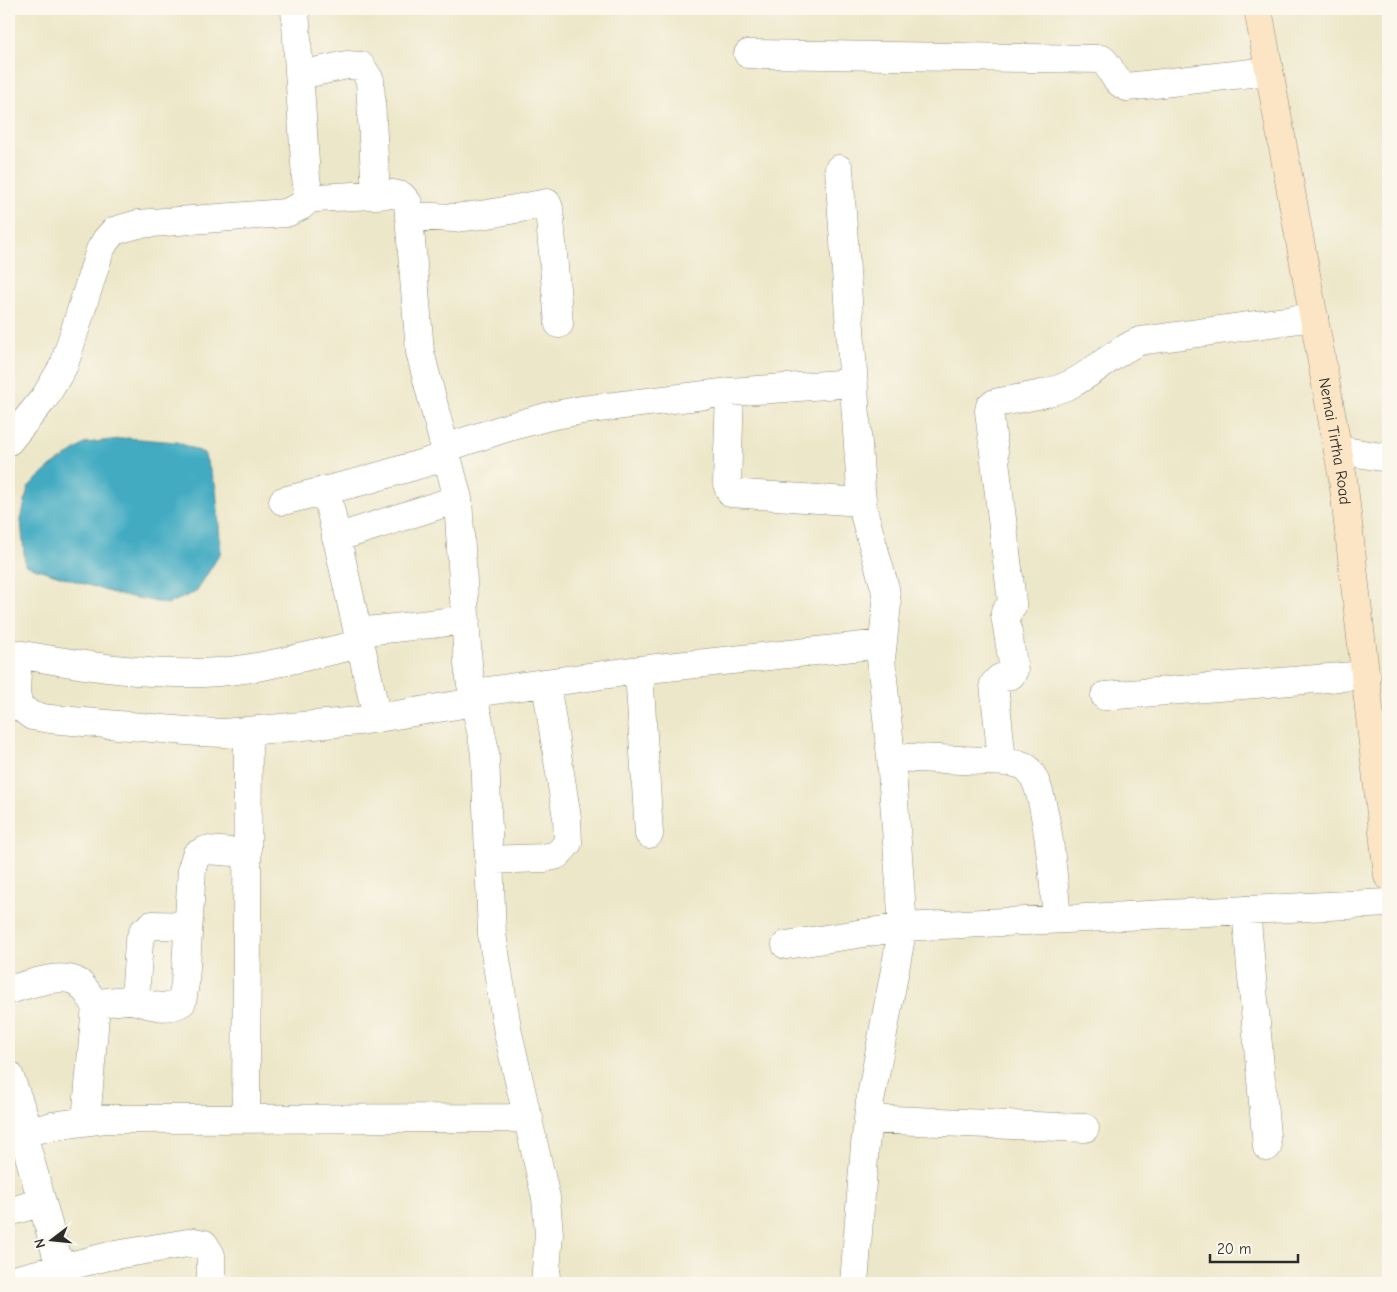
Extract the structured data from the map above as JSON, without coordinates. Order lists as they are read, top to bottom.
{
  "streets": {
    "street": ["Nemai Tirtha Road"]
  },
  "scale_bar": "20 m",
  "north": "left"
}
